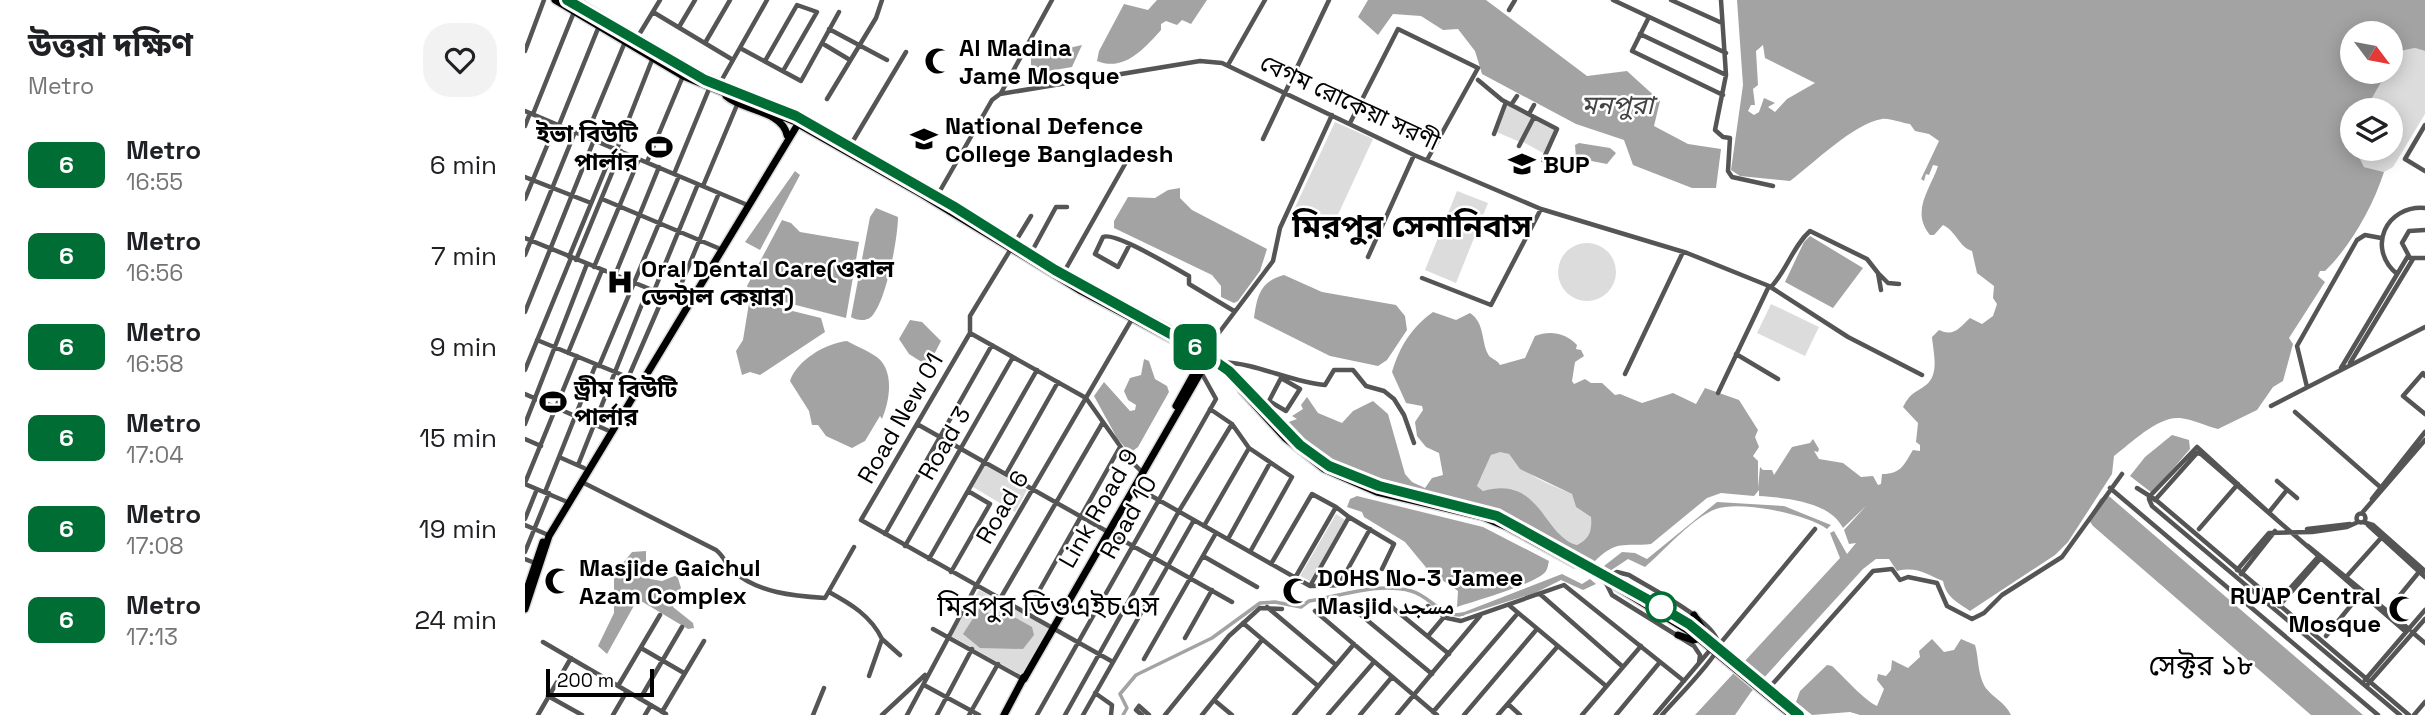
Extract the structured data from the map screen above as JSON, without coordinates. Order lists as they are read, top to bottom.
{
  "streets": {
    "main road": ["Link Road 9"],
    "street": [
      "বেগম রোকেয়া সরণী",
      "Road New 01",
      "Road 3",
      "Road 6",
      "Road 10"
    ]
  },
  "districts": ["মিরপুর সেনানিবাস", "মিরপুর ডিওএইচএস", "সেক্টর ১৮"],
  "water": ["মনপুরা"],
  "places": {
    "mosque": [
      "Al Madina Jame Mosque",
      "Masjide Gaichul Azam Complex",
      "DOHS No-3 Jamee Masjid مسجد",
      "RUAP Central Mosque"
    ],
    "school or university": ["National Defence College Bangladesh", "BUP"],
    "sports": ["ইভা বিউটি পার্লার", "ড্রীম বিউটি পার্লার"],
    "hospital": ["Oral Dental Care(ওরাল ডেন্টাল কেয়ার)"]
  },
  "lines": ["metro line 6"],
  "scale_bar": "200 m",
  "north": "bottom right",
  "page": {
    "heading": ["উত্তরা দক্ষিণ", "Metro"],
    "on_map": "6",
    "list": [
      {
        "mark": "6",
        "name": "Metro",
        "note": "16:55",
        "value": "6 min"
      },
      {
        "mark": "6",
        "name": "Metro",
        "note": "16:56",
        "value": "7 min"
      },
      {
        "mark": "6",
        "name": "Metro",
        "note": "16:58",
        "value": "9 min"
      },
      {
        "mark": "6",
        "name": "Metro",
        "note": "17:04",
        "value": "15 min"
      },
      {
        "mark": "6",
        "name": "Metro",
        "note": "17:08",
        "value": "19 min"
      },
      {
        "mark": "6",
        "name": "Metro",
        "note": "17:13",
        "value": "24 min"
      }
    ],
    "scale": "200 m"
  }
}
